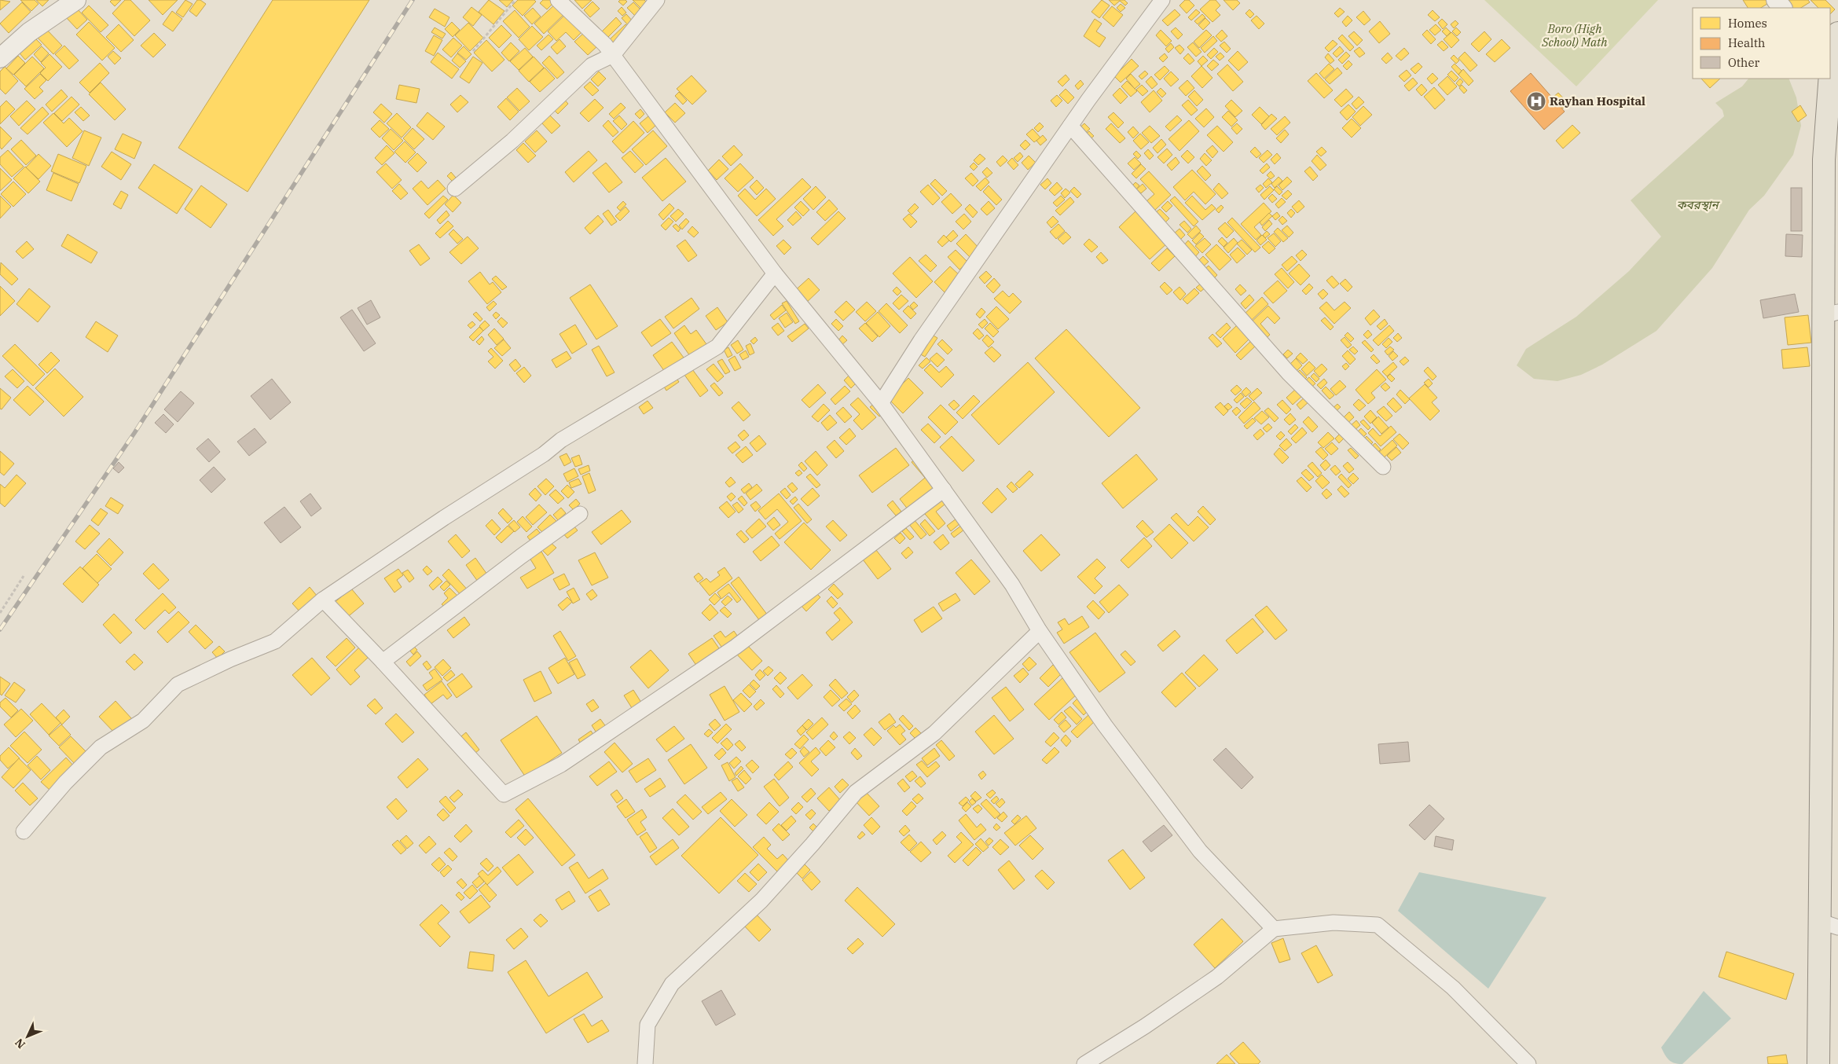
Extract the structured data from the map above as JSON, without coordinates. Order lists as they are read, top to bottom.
{
  "parks": ["Boro (High School) Math", "কবরস্থান"],
  "places": {
    "hospital": ["Rayhan Hospital"]
  },
  "legend": ["Homes", "Health", "Other"],
  "north": "bottom left"
}
